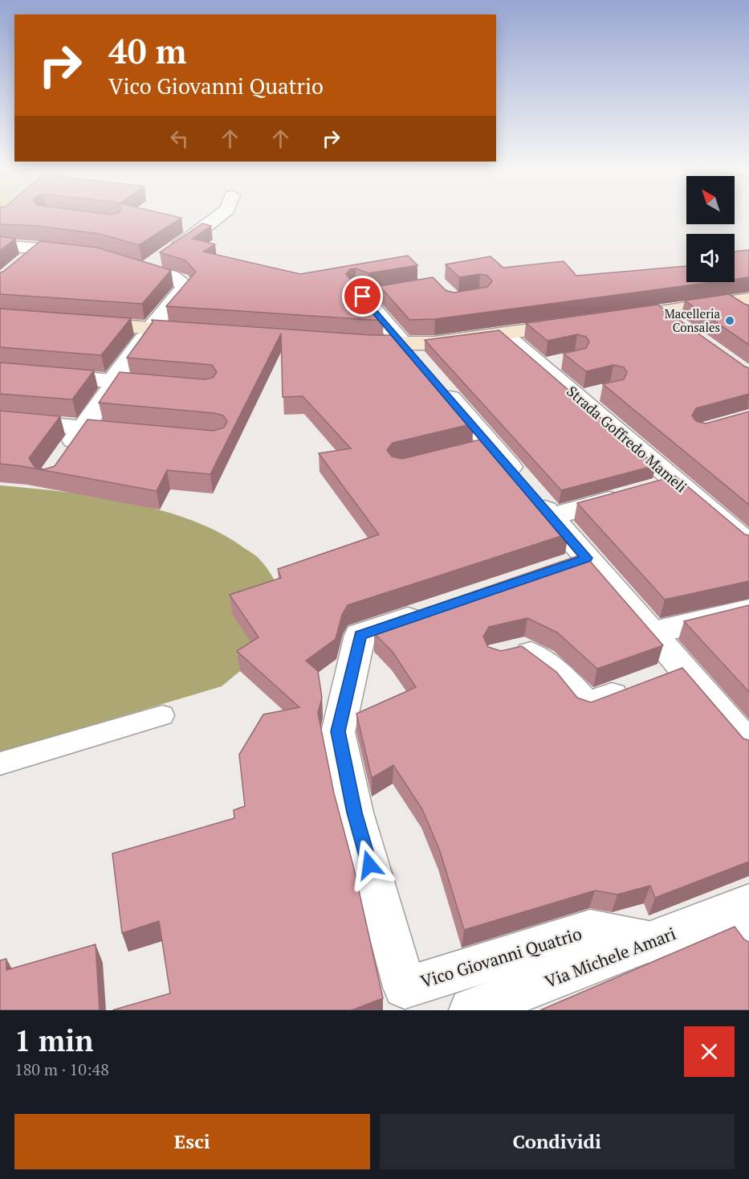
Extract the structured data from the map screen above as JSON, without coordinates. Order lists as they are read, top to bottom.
{
  "streets": {
    "street": ["Strada Goffredo Mameli", "Vico Giovanni Quatrio", "Via Michele Amari"]
  },
  "crossings": [
    ["Vico Giovanni Quatrio", "Via Michele Amari"]
  ],
  "places": ["Macelleria Consales"],
  "north": "top left",
  "page": {
    "turn": ["40 m", "Vico Giovanni Quatrio"],
    "heading": ["1 min", "180 m · 10:48"],
    "buttons": ["Esci", "Condividi"]
  }
}
